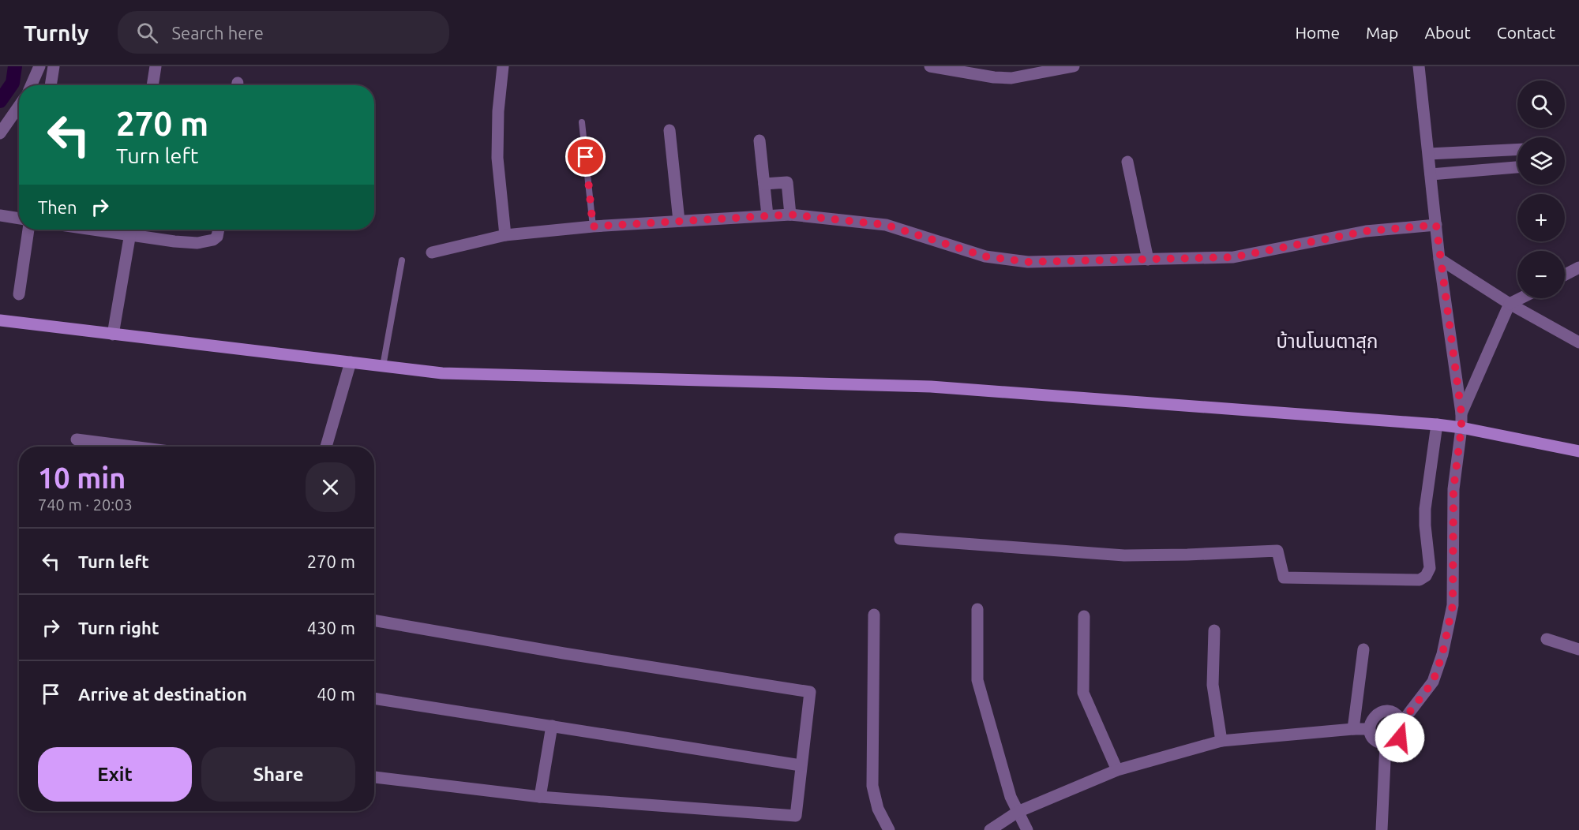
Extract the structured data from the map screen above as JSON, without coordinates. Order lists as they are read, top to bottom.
{
  "districts": ["บ้านโนนตาสุก"],
  "page": {
    "header": "Turnly",
    "search": "Search here",
    "nav": [
      "Home",
      "Map",
      "About",
      "Contact"
    ],
    "map_buttons": ["+", "−"],
    "turn": ["270 m", "Turn left"],
    "then": "Then",
    "heading": ["10 min", "740 m · 20:03"],
    "list": [
      {
        "name": "Turn left",
        "value": "270 m"
      },
      {
        "name": "Turn right",
        "value": "430 m"
      },
      {
        "name": "Arrive at destination",
        "value": "40 m"
      }
    ],
    "buttons": ["Exit", "Share"]
  }
}
